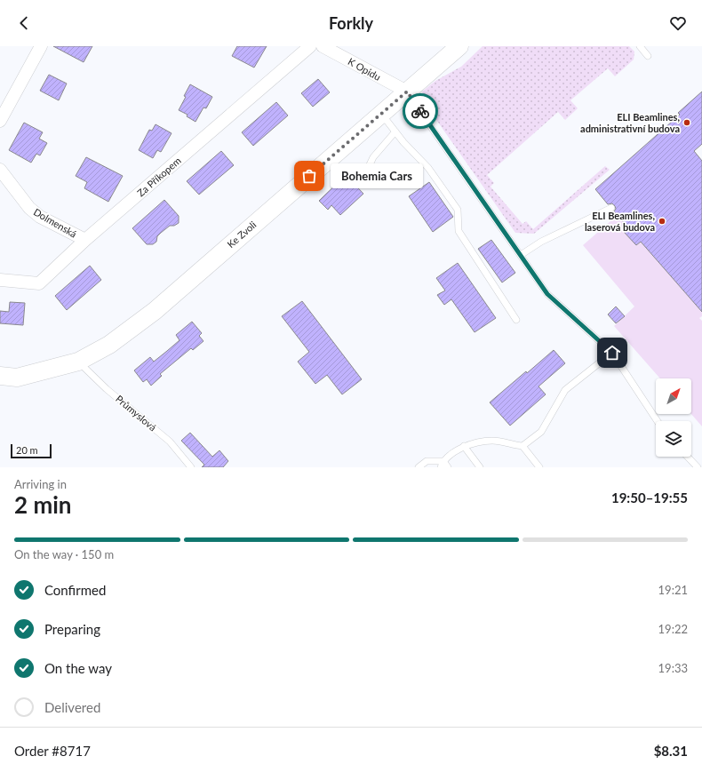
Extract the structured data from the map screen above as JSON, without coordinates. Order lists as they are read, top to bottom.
{
  "streets": {
    "street": [
      "K Opidu",
      "Za Příkopem",
      "Dolmenská",
      "Ke Zvoli"
    ],
    "lane": ["Průmyslová"]
  },
  "crossings": [
    ["K Opidu", "Ke Zvoli"],
    ["Za Příkopem", "Dolmenská"],
    ["Ke Zvoli", "Průmyslová"]
  ],
  "places": ["ELI Beamlines, administrativní budova", "Bohemia Cars", "ELI Beamlines, laserová budova"],
  "scale_bar": "20 m",
  "north": "top right",
  "page": {
    "header": "Forkly",
    "bubble": "Bohemia Cars",
    "scale": "20 m",
    "heading": ["2 min", "Arriving in", "19:50–19:55"],
    "panel": ["Order #8717", "$8.31"],
    "bar": "On the way · 150 m",
    "list": [
      ["Confirmed", "19:21"],
      ["Preparing", "19:22"],
      ["On the way", "19:33"],
      "Delivered"
    ]
  }
}
